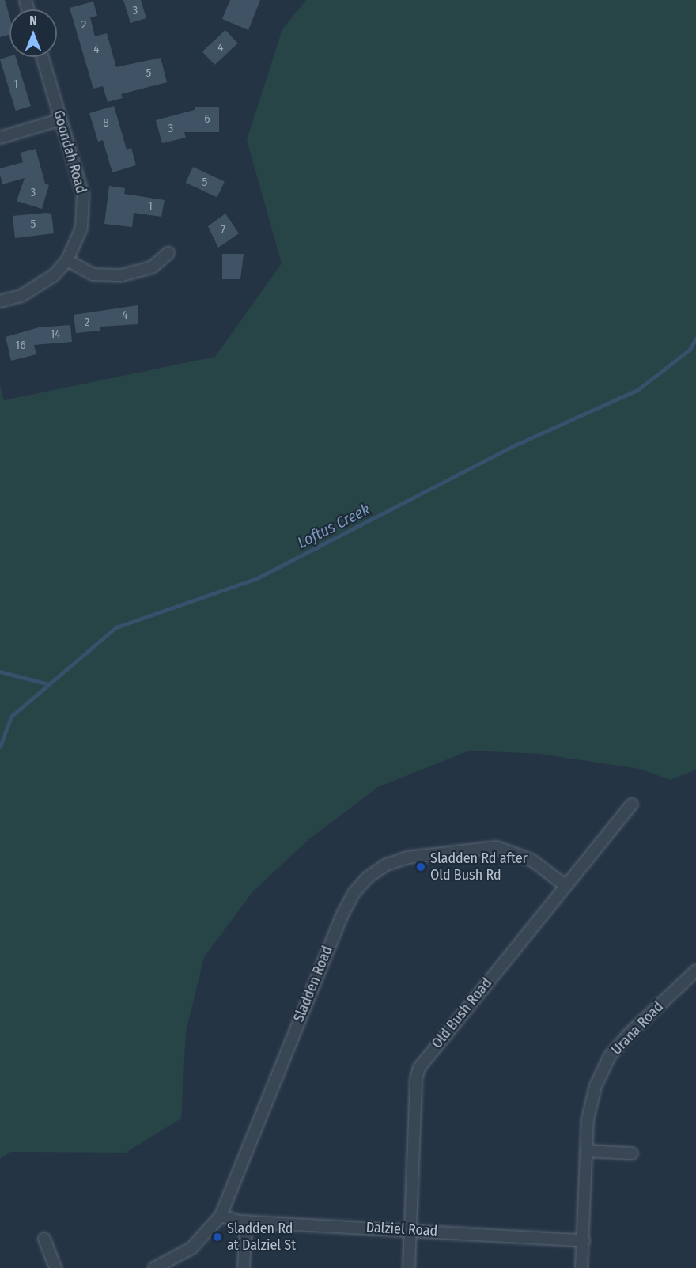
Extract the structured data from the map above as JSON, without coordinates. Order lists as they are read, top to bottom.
{
  "streets": {
    "street": [
      "Goondah Road",
      "Sladden Road",
      "Old Bush Road",
      "Urana Road",
      "Dalziel Road"
    ]
  },
  "crossings": [
    ["Sladden Road", "Old Bush Road"],
    ["Sladden Road", "Dalziel Road"],
    ["Old Bush Road", "Dalziel Road"],
    ["Urana Road", "Dalziel Road"]
  ],
  "water": ["Loftus Creek"],
  "places": ["Sladden Rd after Old Bush Rd", "Sladden Rd at Dalziel St"],
  "house_numbers": [
    "3",
    "2",
    "4",
    "4",
    "5",
    "1",
    "6",
    "8",
    "3",
    "5",
    "3",
    "1",
    "5",
    "7",
    "4",
    "2",
    "14",
    "16"
  ],
  "north": "top"
}
